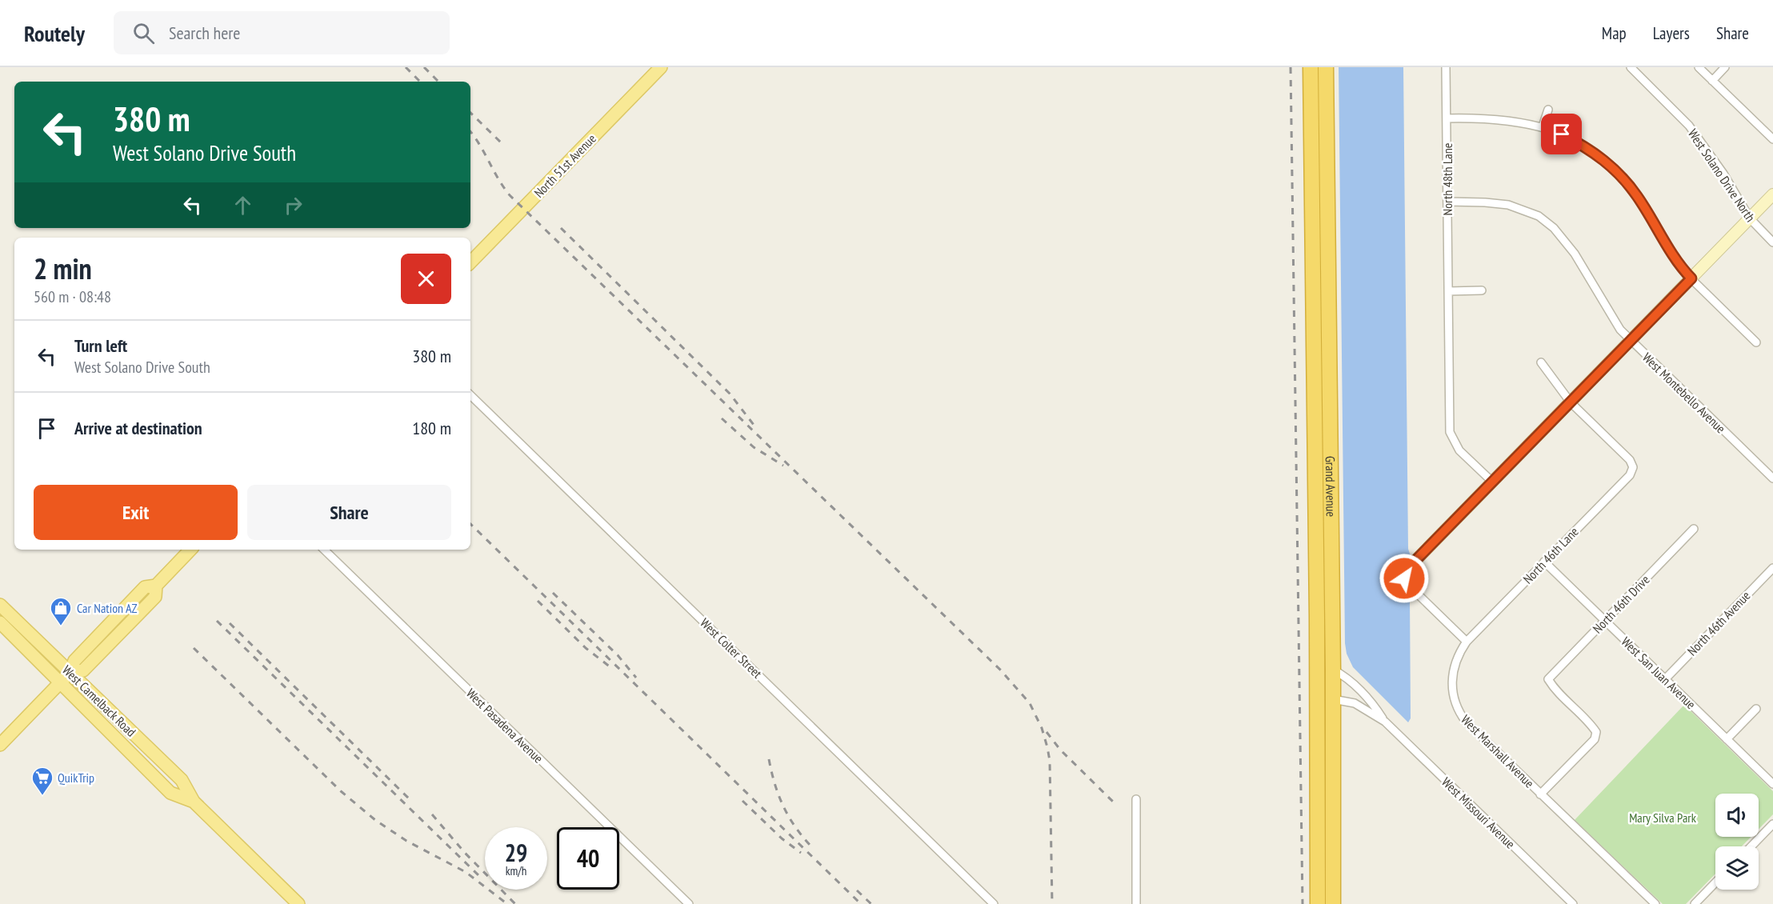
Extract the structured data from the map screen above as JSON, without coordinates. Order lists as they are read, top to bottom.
{
  "streets": {
    "highway": ["Grand Avenue"],
    "main road": ["North 51st Avenue", "West Camelback Road"],
    "street": [
      "West Solano Drive North",
      "North 48th Lane",
      "West Montebello Avenue",
      "North 46th Lane",
      "North 46th Drive",
      "North 46th Avenue",
      "West Colter Street",
      "West San Juan Avenue",
      "West Pasadena Avenue",
      "West Marshall Avenue",
      "West Missouri Avenue"
    ]
  },
  "crossings": [
    ["North 48th Lane", "West Montebello Avenue"],
    ["Grand Avenue", "West Missouri Avenue"],
    ["North 46th Lane", "West San Juan Avenue"],
    ["North 46th Lane", "West Marshall Avenue"],
    ["North 46th Drive", "West San Juan Avenue"],
    ["North 46th Drive", "West Marshall Avenue"],
    ["North 46th Avenue", "West San Juan Avenue"]
  ],
  "parks": ["Mary Silva Park"],
  "places": {
    "shop": ["Car Nation AZ"],
    "supermarket": ["QuikTrip"]
  },
  "page": {
    "header": "Routely",
    "search": "Search here",
    "nav": ["Map", "Layers", "Share"],
    "turn": ["380 m", "West Solano Drive South"],
    "heading": ["2 min", "560 m · 08:48"],
    "list": [
      {
        "name": "Turn left",
        "note": "West Solano Drive South",
        "value": "380 m"
      },
      {
        "name": "Arrive at destination",
        "value": "180 m"
      }
    ],
    "buttons": ["Exit", "Share"],
    "speed": "29 km/h",
    "limit": "40"
  }
}
